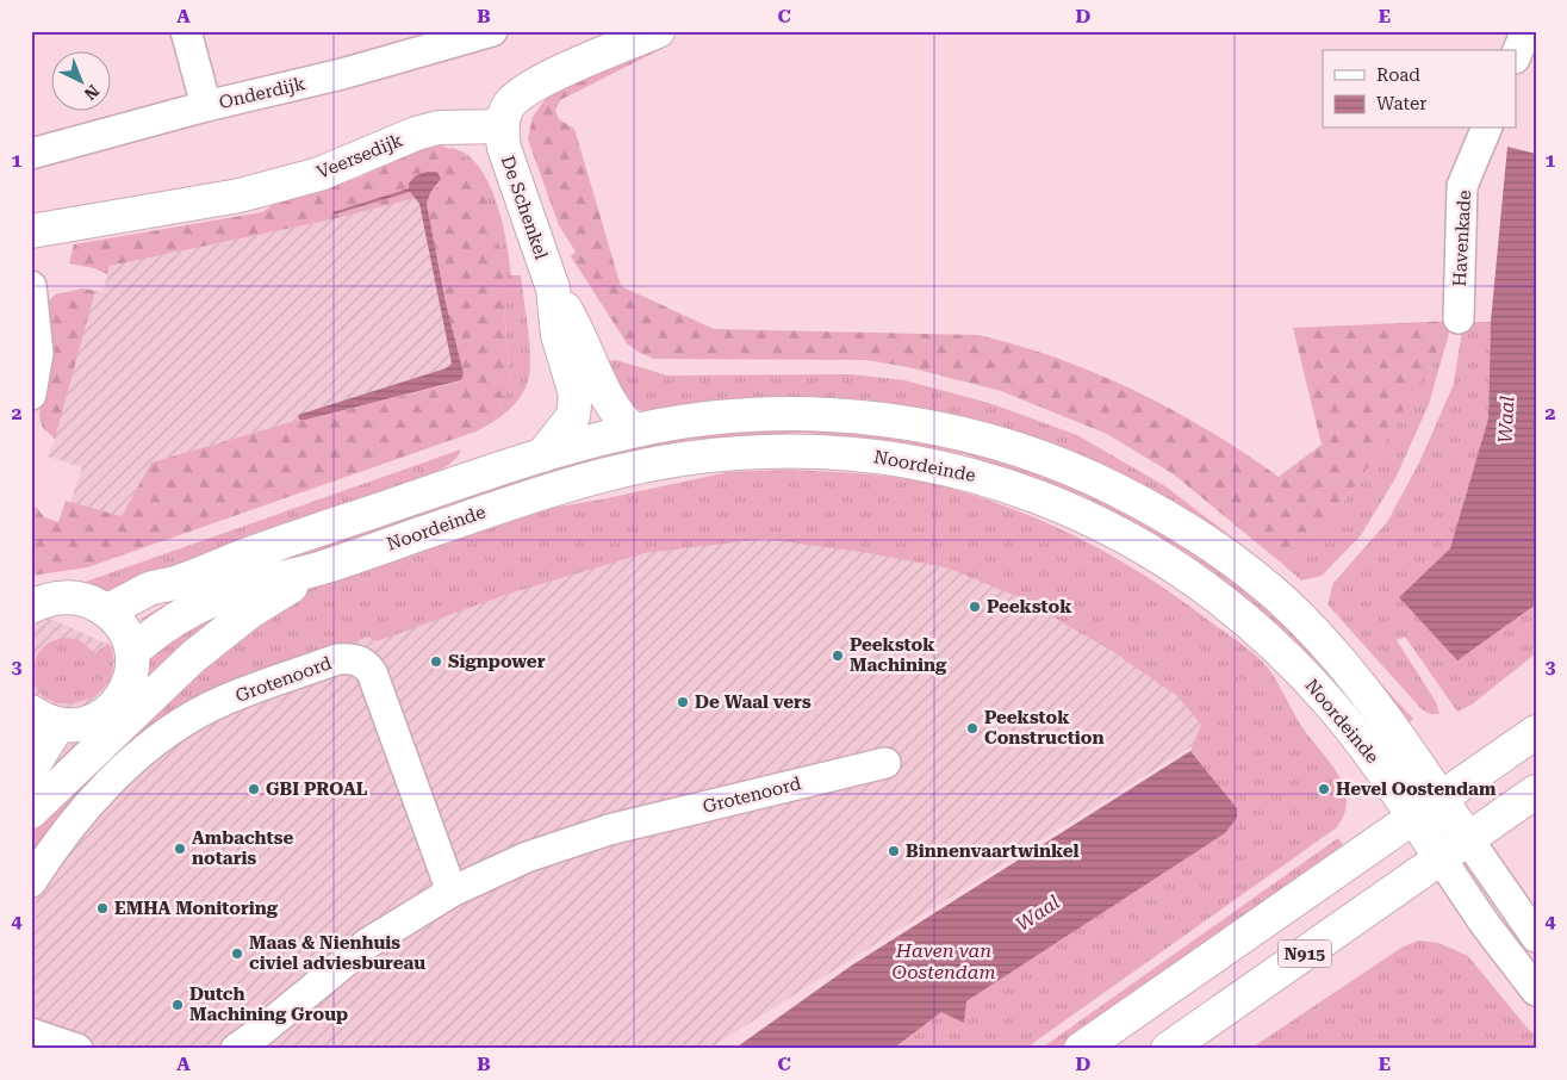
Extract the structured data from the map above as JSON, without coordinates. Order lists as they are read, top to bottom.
{
  "streets": {
    "main road": [
      "Veersedijk",
      "De Schenkel",
      "Noordeinde",
      "N915"
    ],
    "street": ["Onderdijk", "Havenkade", "Grotenoord"]
  },
  "crossings": [
    ["Veersedijk", "De Schenkel"],
    ["De Schenkel", "Noordeinde"],
    ["Noordeinde", "N915"]
  ],
  "water": ["Waal", "Haven van Oostendam"],
  "places": [
    "Peekstok",
    "Peekstok Machining",
    "Signpower",
    "De Waal vers",
    "Peekstok Construction",
    "GBI PROAL",
    "Hevel Oostendam",
    "Ambachtse notaris",
    "Binnenvaartwinkel",
    "EMHA Monitoring",
    "Maas & Nienhuis civiel adviesbureau",
    "Dutch Machining Group"
  ],
  "legend": ["Road", "Water"],
  "north": "bottom right",
  "grid": {
    "columns": [
      "A",
      "B",
      "C",
      "D",
      "E"
    ],
    "rows": [
      "1",
      "2",
      "3",
      "4"
    ]
  }
}
